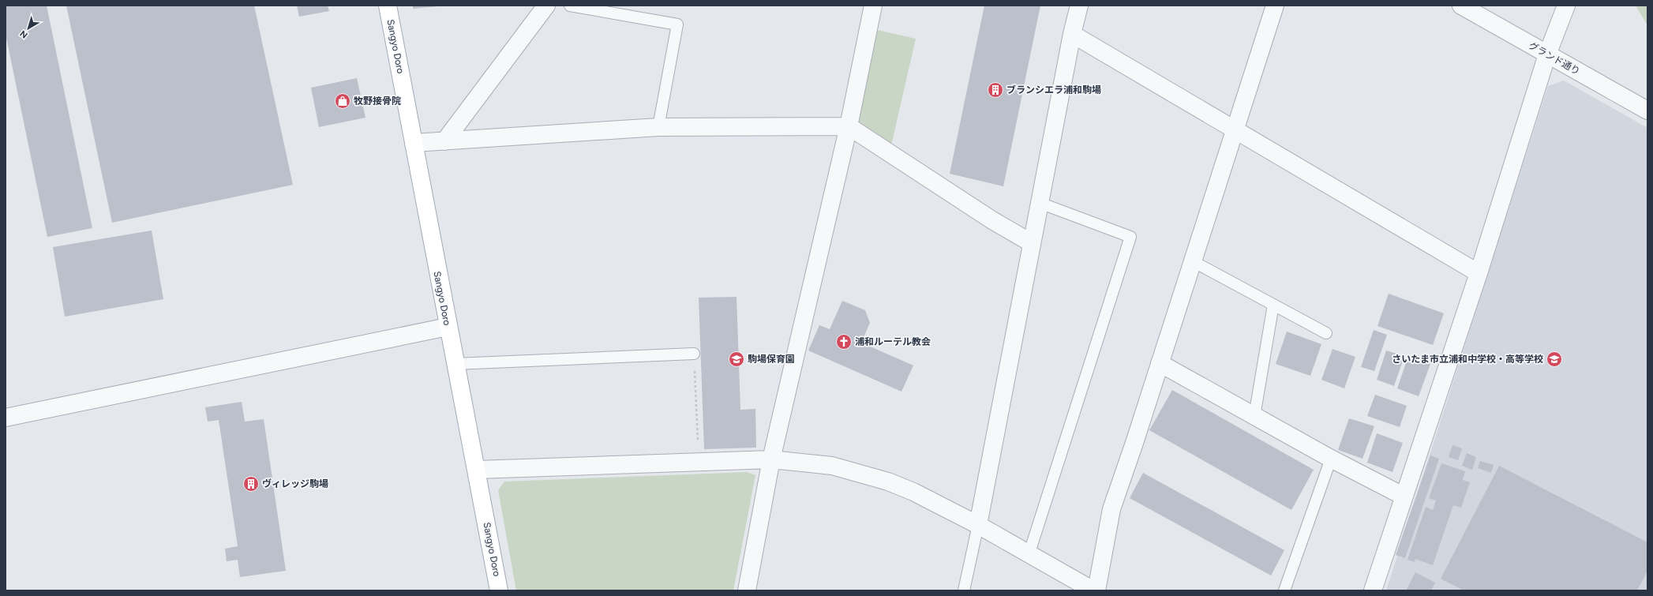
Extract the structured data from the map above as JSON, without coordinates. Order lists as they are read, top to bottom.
{
  "streets": {
    "main road": ["Sangyo Doro"],
    "street": ["グランド通り"]
  },
  "places": {
    "building": ["ブランシエラ浦和駒場", "ヴィレッジ駒場"],
    "shop": ["牧野接骨院"],
    "church": ["浦和ルーテル教会"],
    "school or university": ["駒場保育園", "さいたま市立浦和中学校・高等学校"]
  },
  "north": "bottom left"
}
